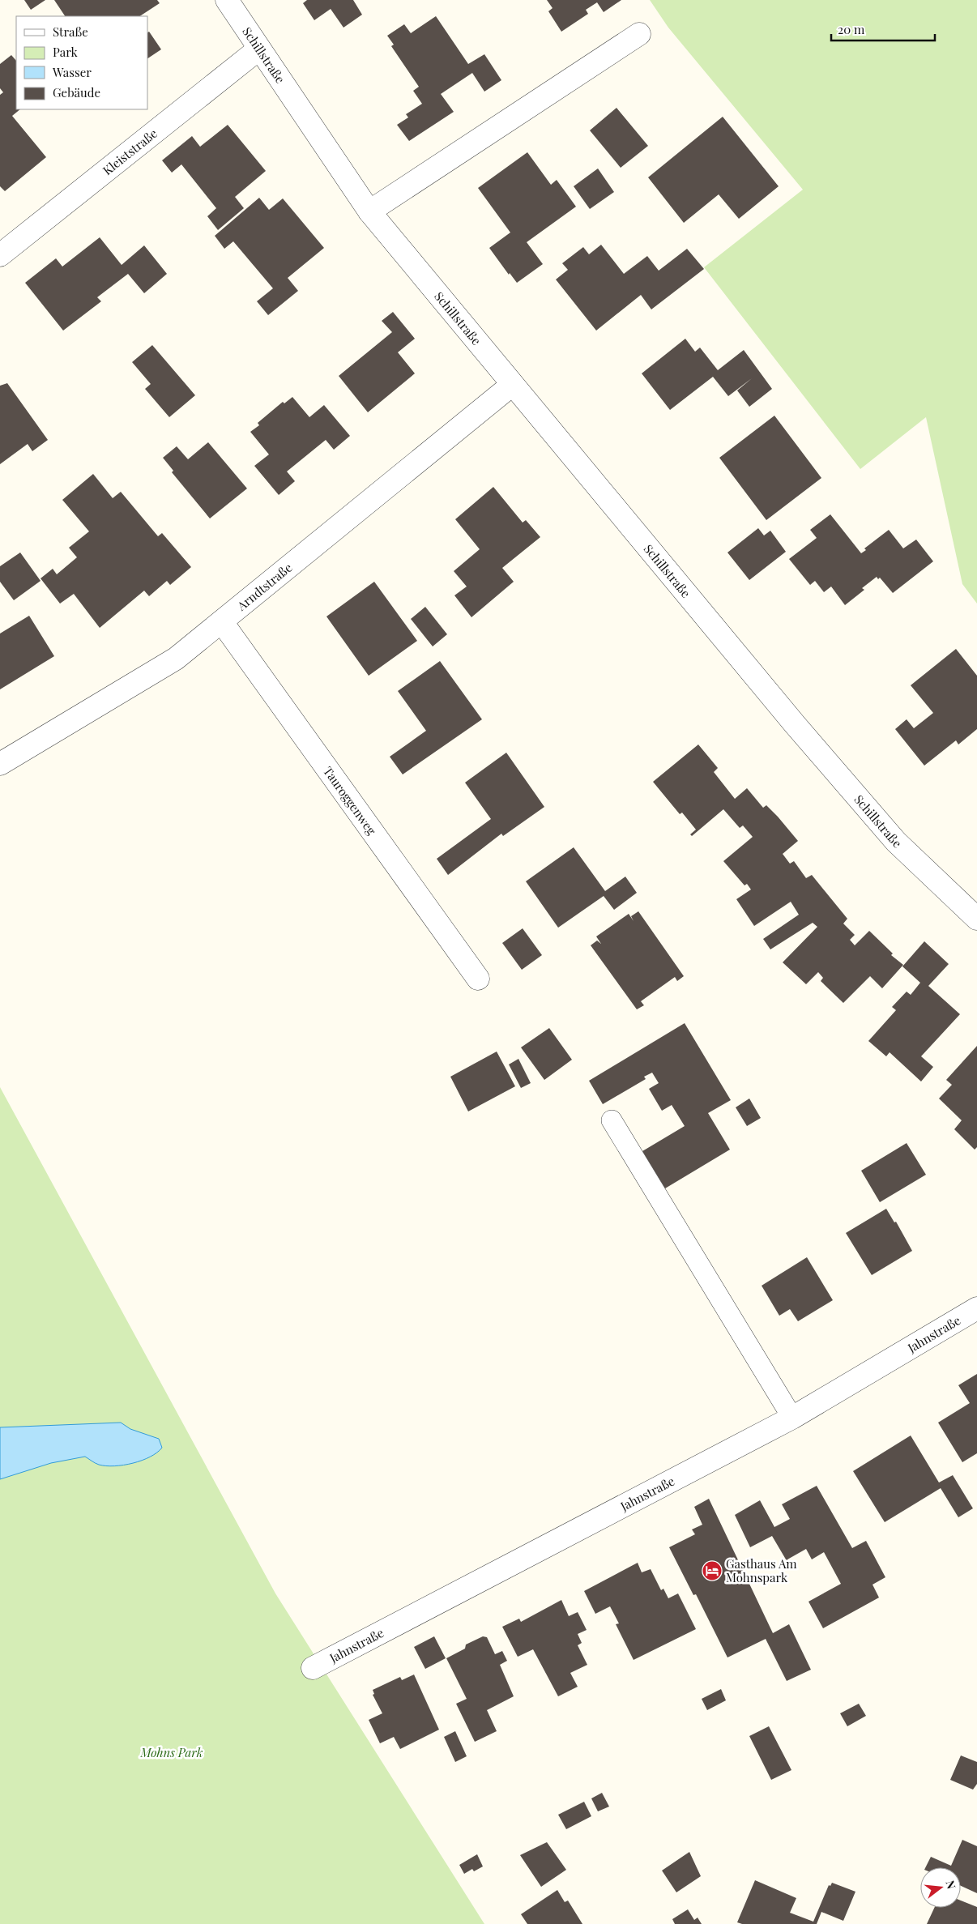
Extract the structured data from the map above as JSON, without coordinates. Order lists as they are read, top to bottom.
{
  "streets": {
    "street": [
      "Schillstraße",
      "Kleiststraße",
      "Arndtstraße",
      "Tauroggenweg",
      "Jahnstraße"
    ]
  },
  "crossings": [
    ["Schillstraße", "Kleiststraße"],
    ["Schillstraße", "Arndtstraße"],
    ["Arndtstraße", "Tauroggenweg"]
  ],
  "parks": ["Mohns Park"],
  "places": {
    "hotel": ["Gasthaus Am Mohnspark"]
  },
  "legend": [
    "Straße",
    "Park",
    "Wasser",
    "Gebäude"
  ],
  "scale_bar": "20 m",
  "north": "right"
}
